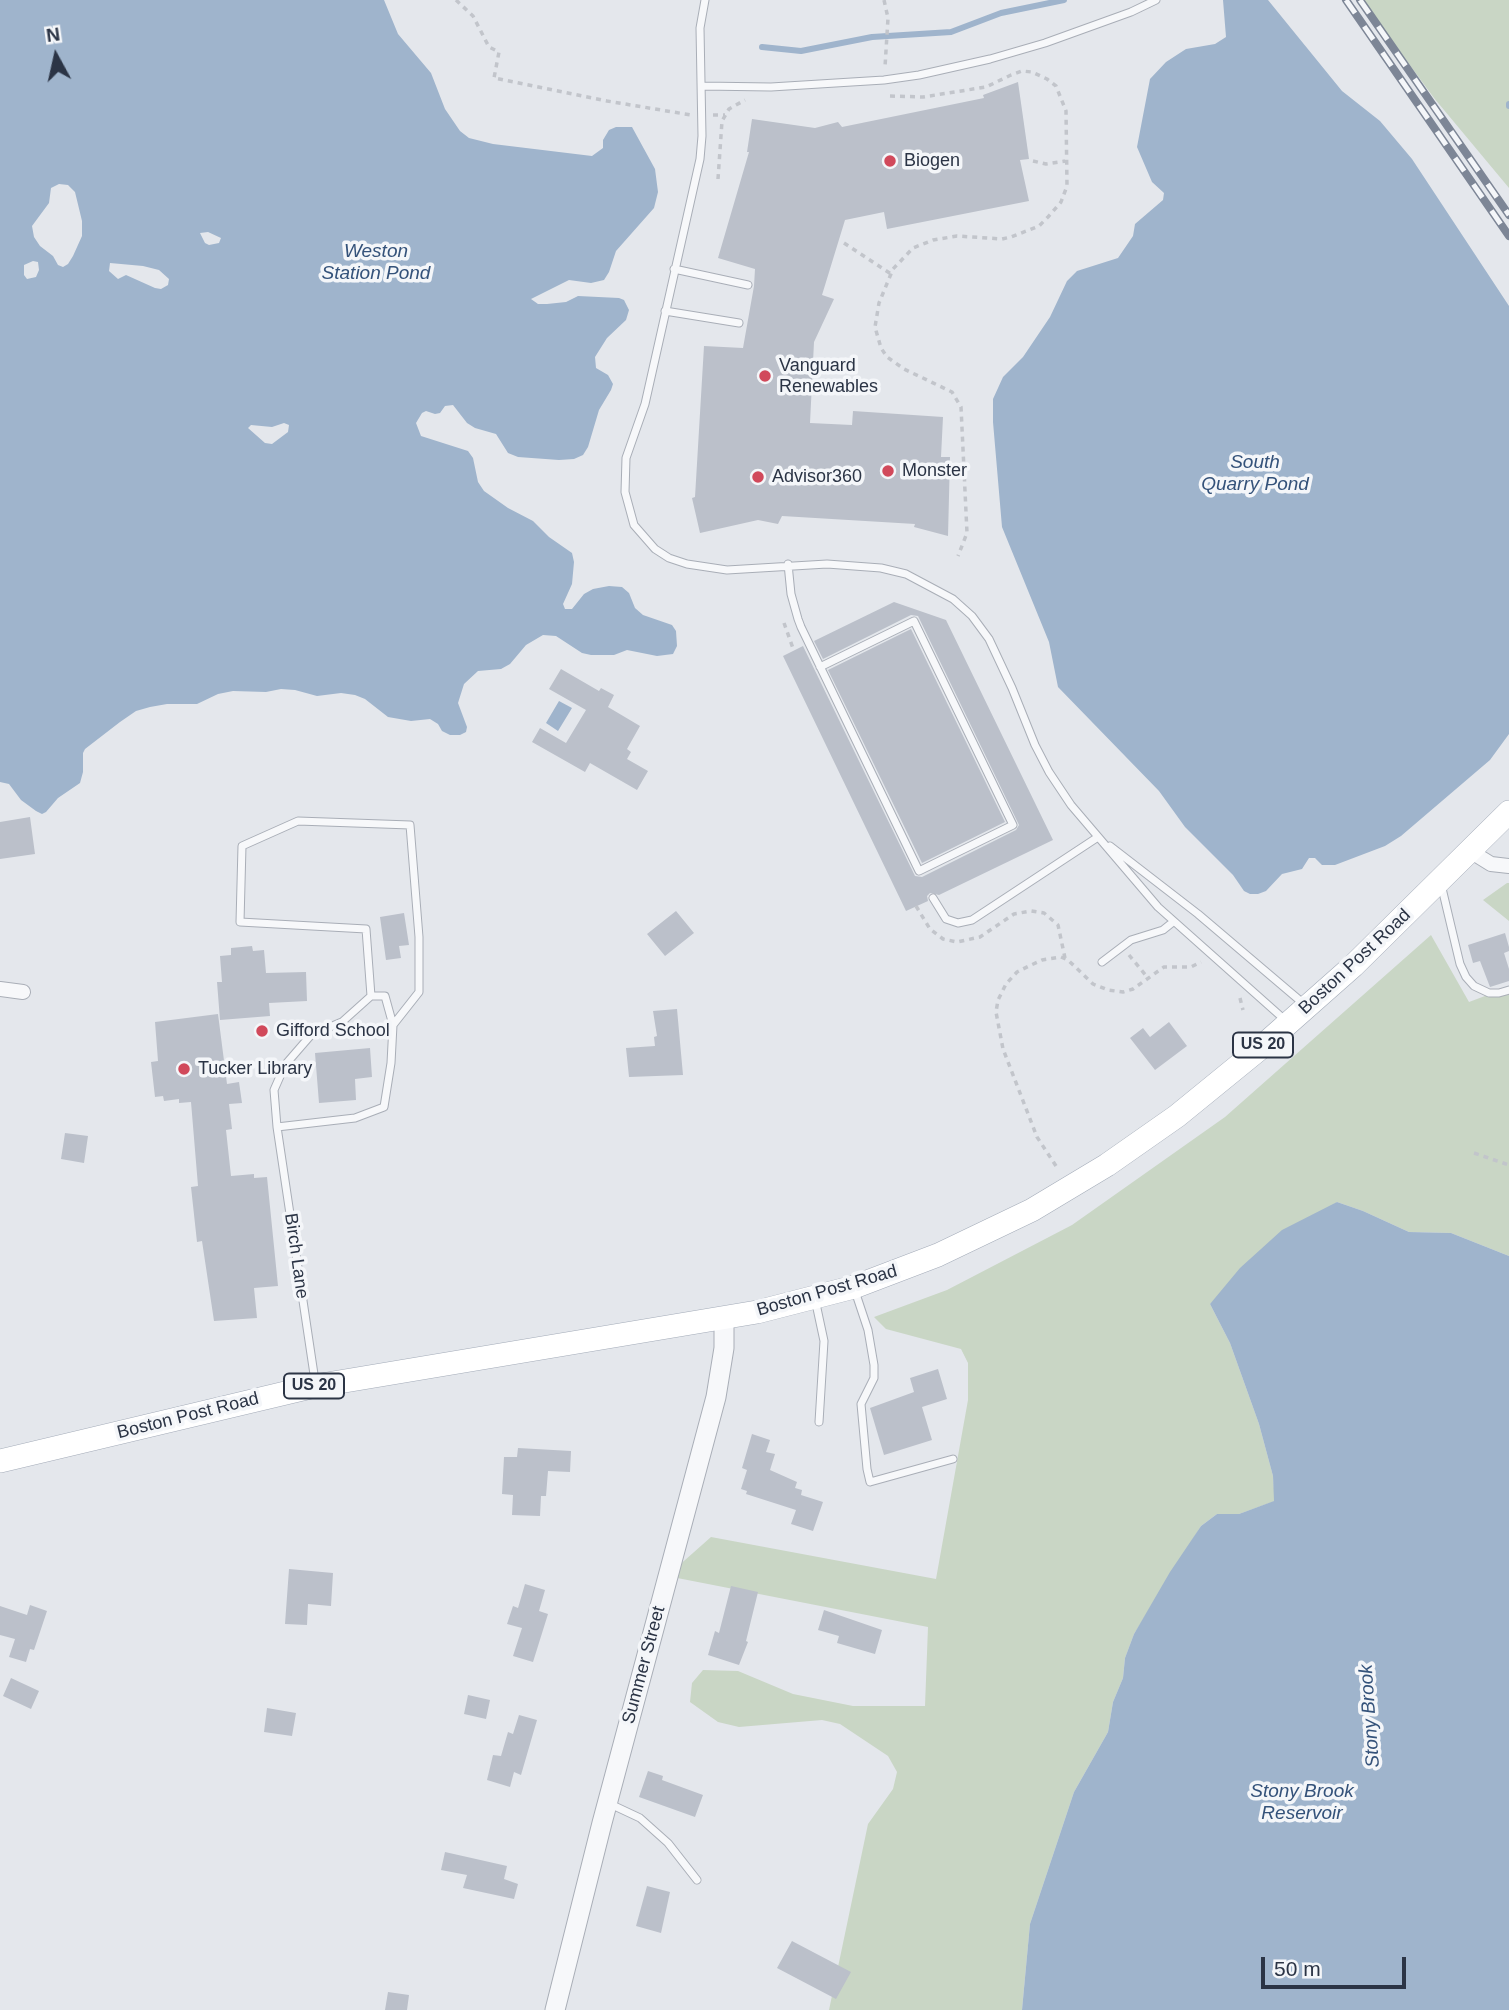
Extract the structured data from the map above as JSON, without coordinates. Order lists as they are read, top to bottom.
{
  "streets": {
    "main road": ["Boston Post Road", "US 20"],
    "street": ["Summer Street"],
    "lane": ["Birch Lane"]
  },
  "crossings": [
    ["Boston Post Road", "Birch Lane"],
    ["Boston Post Road", "Summer Street"]
  ],
  "water": [
    "Weston Station Pond",
    "South Quarry Pond",
    "Stony Brook",
    "Stony Brook Reservoir"
  ],
  "places": [
    "Biogen",
    "Vanguard Renewables",
    "Monster",
    "Advisor360",
    "Gifford School",
    "Tucker Library"
  ],
  "scale_bar": "50 m",
  "north": "top"
}
